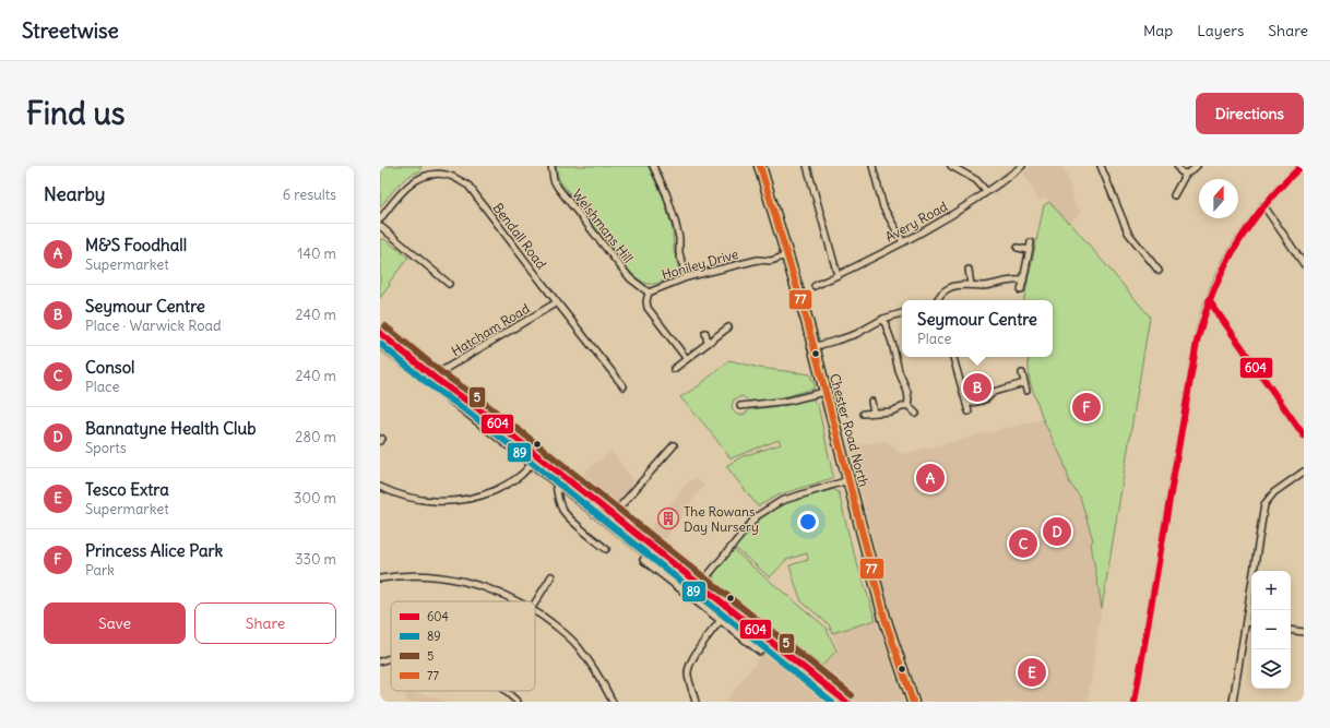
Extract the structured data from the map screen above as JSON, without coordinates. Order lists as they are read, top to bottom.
{
  "streets": {
    "highway": ["Chester Road North"],
    "street": [
      "Avery Road",
      "Welshmans Hill",
      "Bendall Road",
      "Honiley Drive",
      "Hatcham Road"
    ]
  },
  "crossings": [
    ["Welshmans Hill", "Honiley Drive"],
    ["Bendall Road", "Hatcham Road"],
    ["Honiley Drive", "Chester Road North"]
  ],
  "places": {
    "building": ["The Rowans Day Nursery"]
  },
  "lines": [
    "transit line 604",
    "transit line 77",
    "transit line 5",
    "transit line 89"
  ],
  "legend": [
    "604",
    "89",
    "5",
    "77"
  ],
  "north": "top",
  "page": {
    "header": "Streetwise",
    "nav": ["Map", "Layers", "Share"],
    "buttons": [
      "Directions",
      ["Save", "Share"]
    ],
    "title": "Find us",
    "heading": ["Nearby", "6 results"],
    "list": [
      {
        "mark": "A",
        "name": "M&S Foodhall",
        "note": "Supermarket",
        "value": "140 m"
      },
      {
        "mark": "B",
        "name": "Seymour Centre",
        "note": "Place · Warwick Road",
        "value": "240 m"
      },
      {
        "mark": "C",
        "name": "Consol",
        "note": "Place",
        "value": "240 m"
      },
      {
        "mark": "D",
        "name": "Bannatyne Health Club",
        "note": "Sports",
        "value": "280 m"
      },
      {
        "mark": "E",
        "name": "Tesco Extra",
        "note": "Supermarket",
        "value": "300 m"
      },
      {
        "mark": "F",
        "name": "Princess Alice Park",
        "note": "Park",
        "value": "330 m"
      }
    ],
    "popup": ["Seymour Centre", "Place"],
    "pins": [
      "B",
      "F",
      "A",
      "D",
      "C",
      "E"
    ],
    "map_buttons": ["+", "−"]
  }
}
